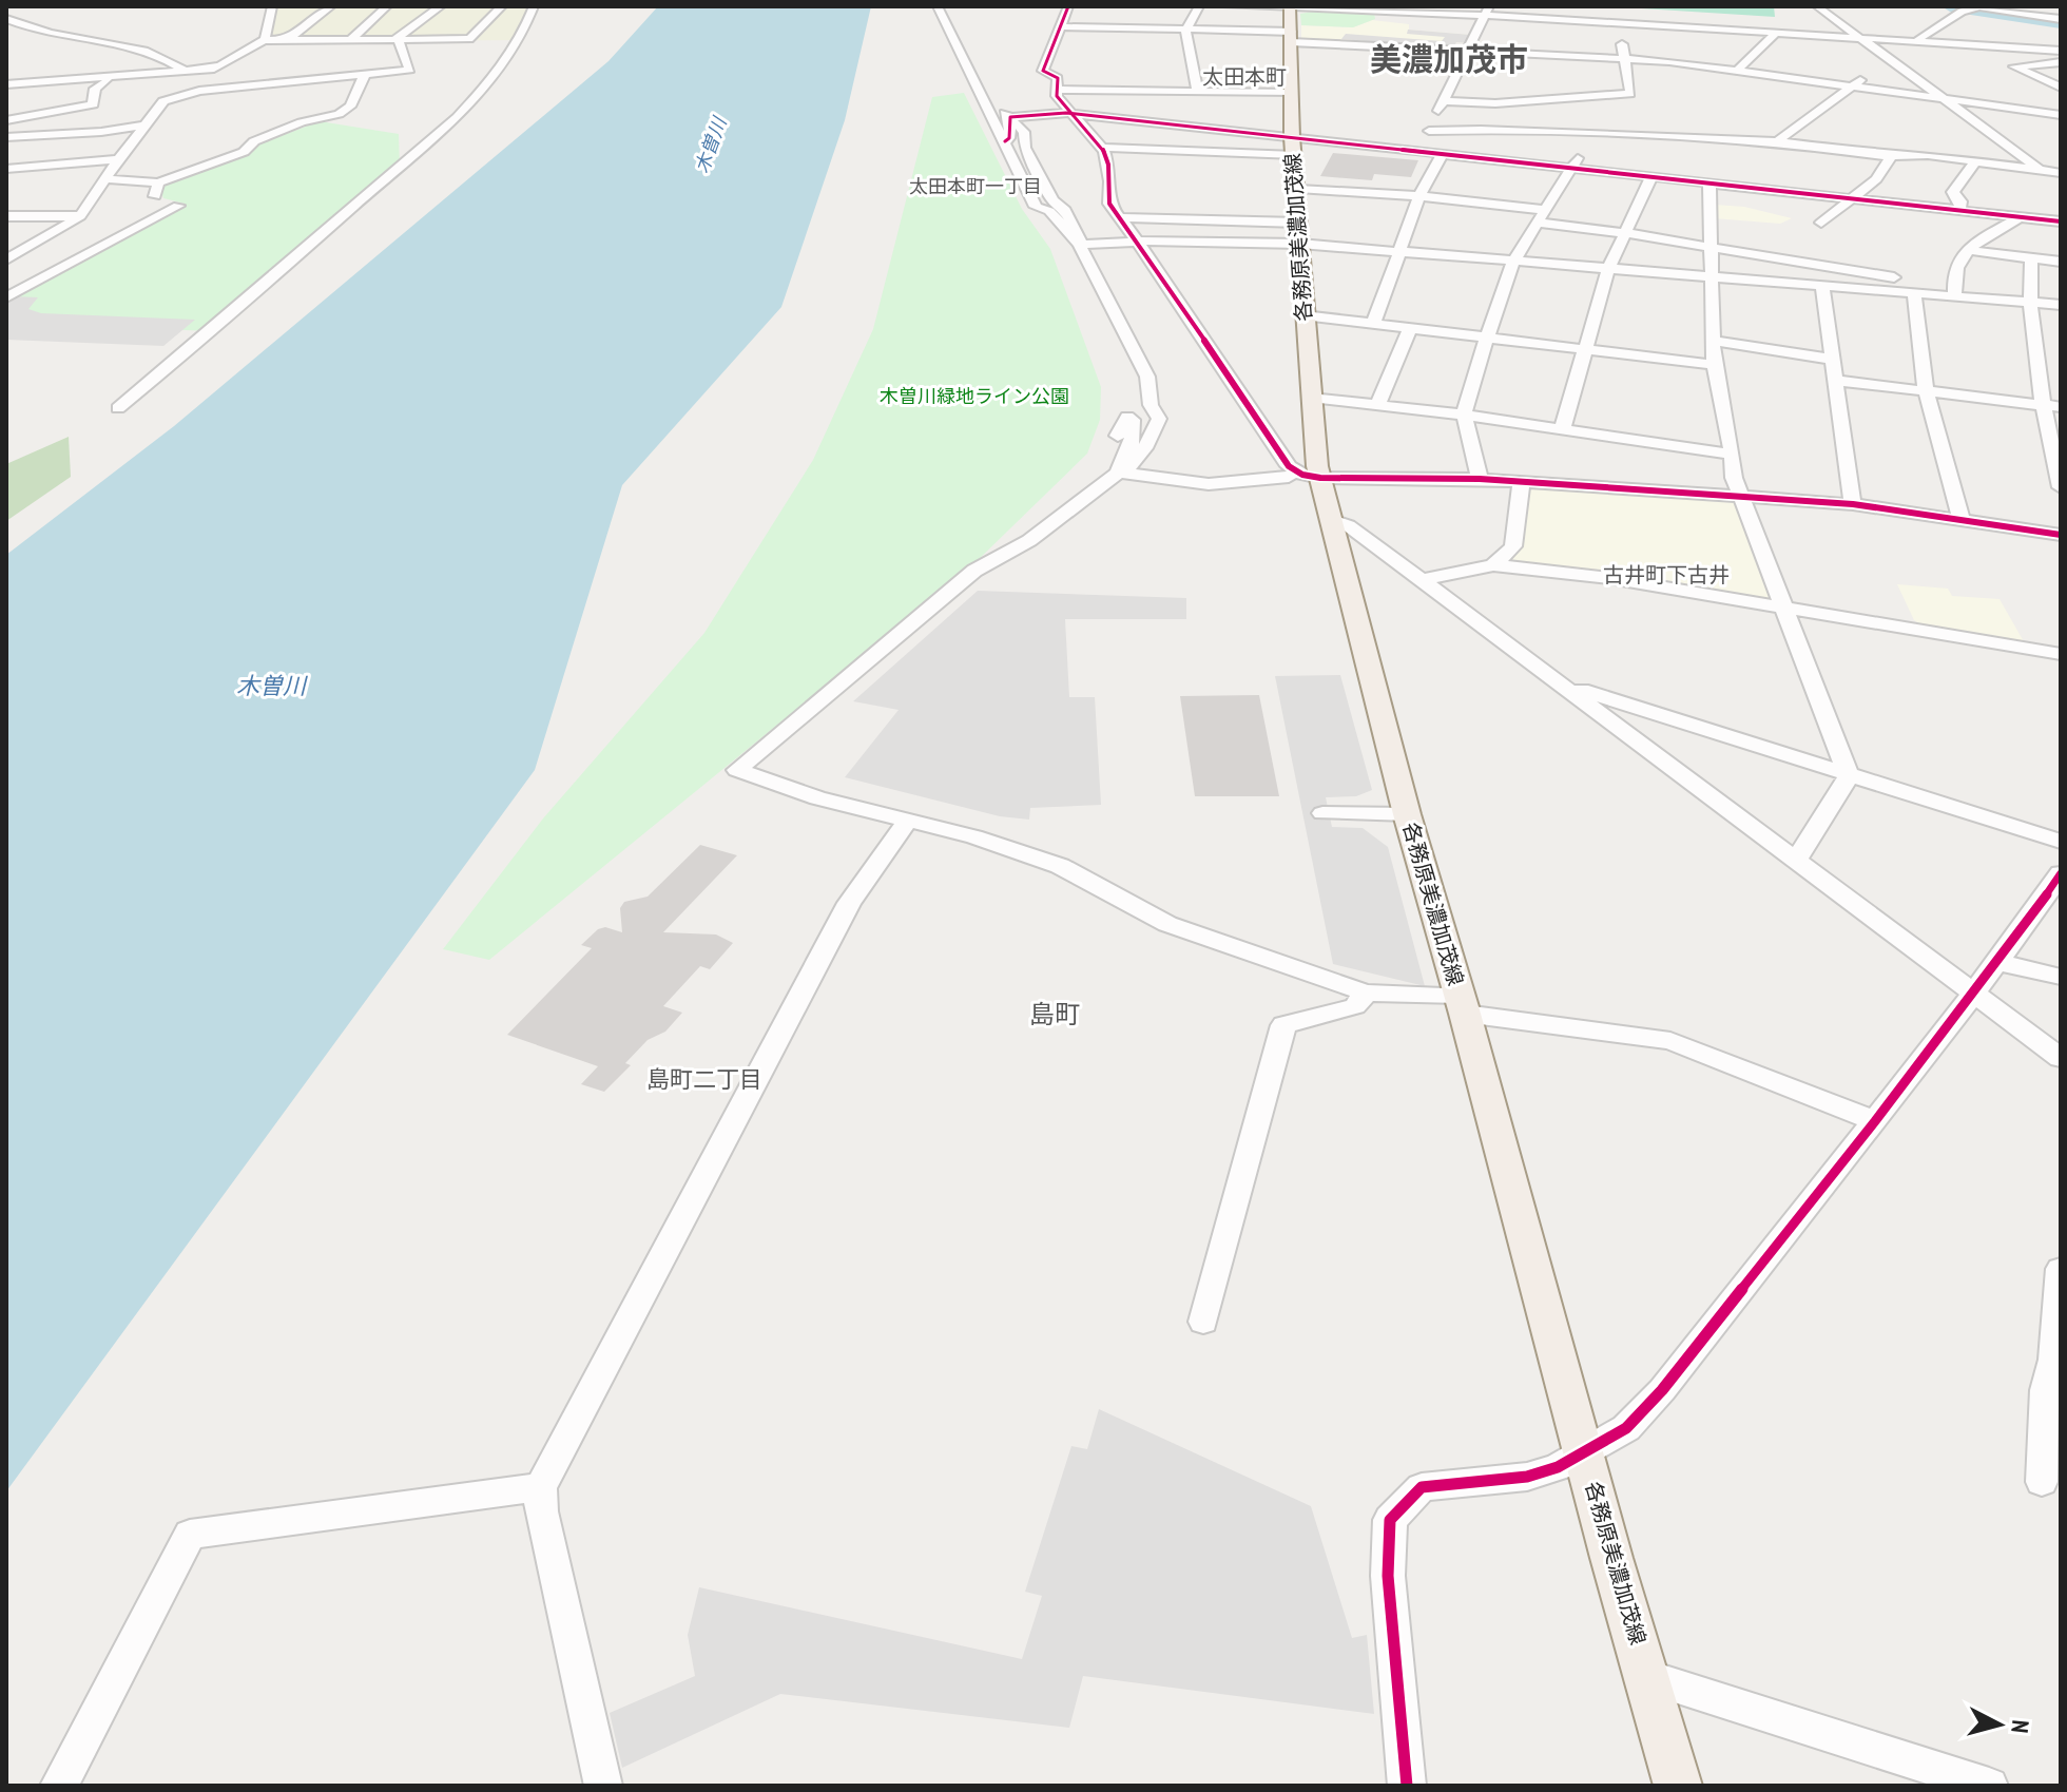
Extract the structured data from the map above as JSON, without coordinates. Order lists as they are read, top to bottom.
{
  "streets": {
    "main road": ["各務原美濃加茂線"]
  },
  "districts": [
    "美濃加茂市",
    "太田本町",
    "太田本町一丁目",
    "古井町下古井",
    "島町",
    "島町二丁目"
  ],
  "water": ["木曽川"],
  "parks": ["木曽川緑地ライン公園"],
  "north": "right"
}
